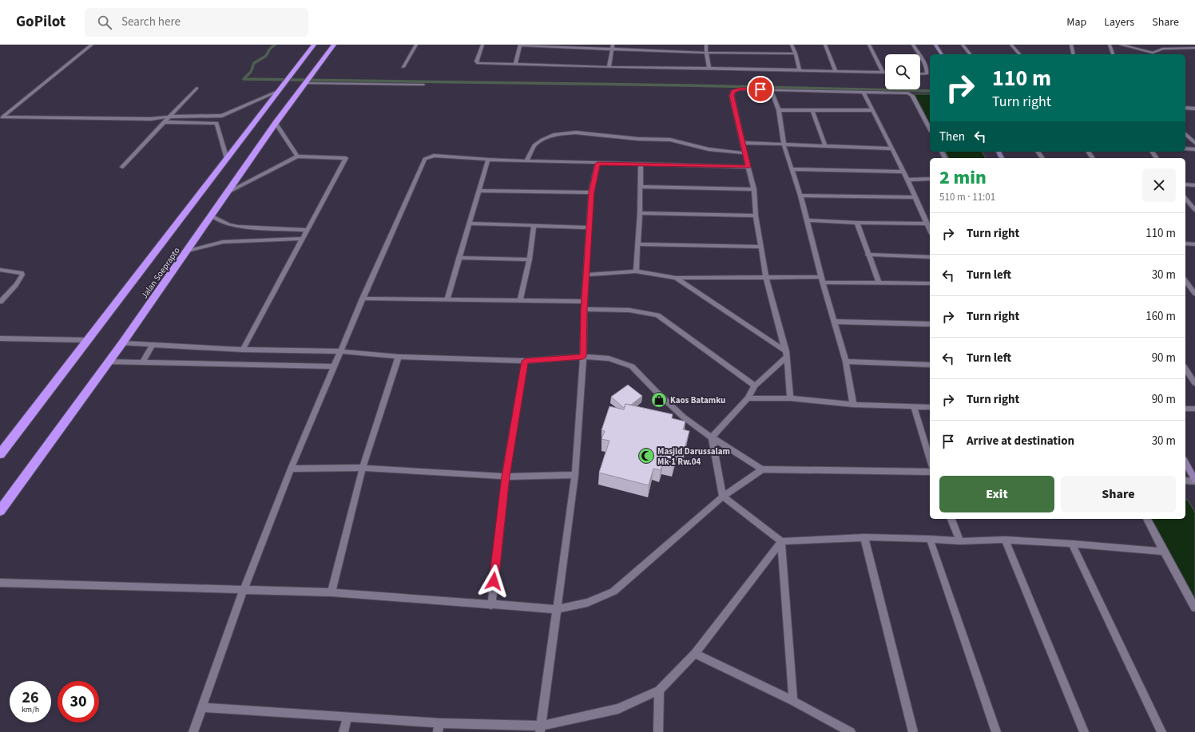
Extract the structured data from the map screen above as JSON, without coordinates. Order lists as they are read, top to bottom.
{
  "streets": {
    "highway": ["Jalan Soeprapto"]
  },
  "places": {
    "shop": ["Kaos Batamku"],
    "mosque": ["Masjid Darussalam Mk-1 Rw.04"]
  },
  "page": {
    "header": "GoPilot",
    "search": "Search here",
    "nav": ["Map", "Layers", "Share"],
    "turn": ["110 m", "Turn right"],
    "then": "Then",
    "heading": ["2 min", "510 m · 11:01"],
    "list": [
      {
        "name": "Turn right",
        "value": "110 m"
      },
      {
        "name": "Turn left",
        "value": "30 m"
      },
      {
        "name": "Turn right",
        "value": "160 m"
      },
      {
        "name": "Turn left",
        "value": "90 m"
      },
      {
        "name": "Turn right",
        "value": "90 m"
      },
      {
        "name": "Arrive at destination",
        "value": "30 m"
      }
    ],
    "buttons": ["Exit", "Share"],
    "speed": "26 km/h",
    "limit": "30"
  }
}
